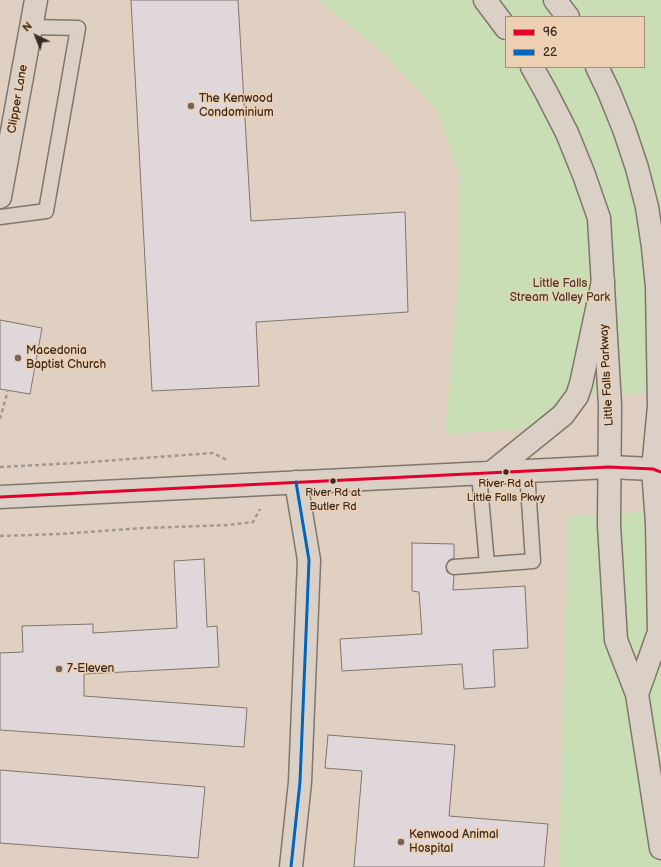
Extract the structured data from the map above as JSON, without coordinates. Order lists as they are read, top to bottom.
{
  "streets": {
    "main road": ["Clipper Lane", "Little Falls Parkway"]
  },
  "parks": ["Little Falls Stream Valley Park"],
  "places": [
    "The Kenwood Condominium",
    "Macedonia Baptist Church",
    "River Rd at Little Falls Pkwy",
    "River Rd at Butler Rd",
    "7-Eleven",
    "Kenwood Animal Hospital"
  ],
  "lines": ["transit line 96", "transit line 22"],
  "legend": ["96", "22"],
  "north": "top left"
}
